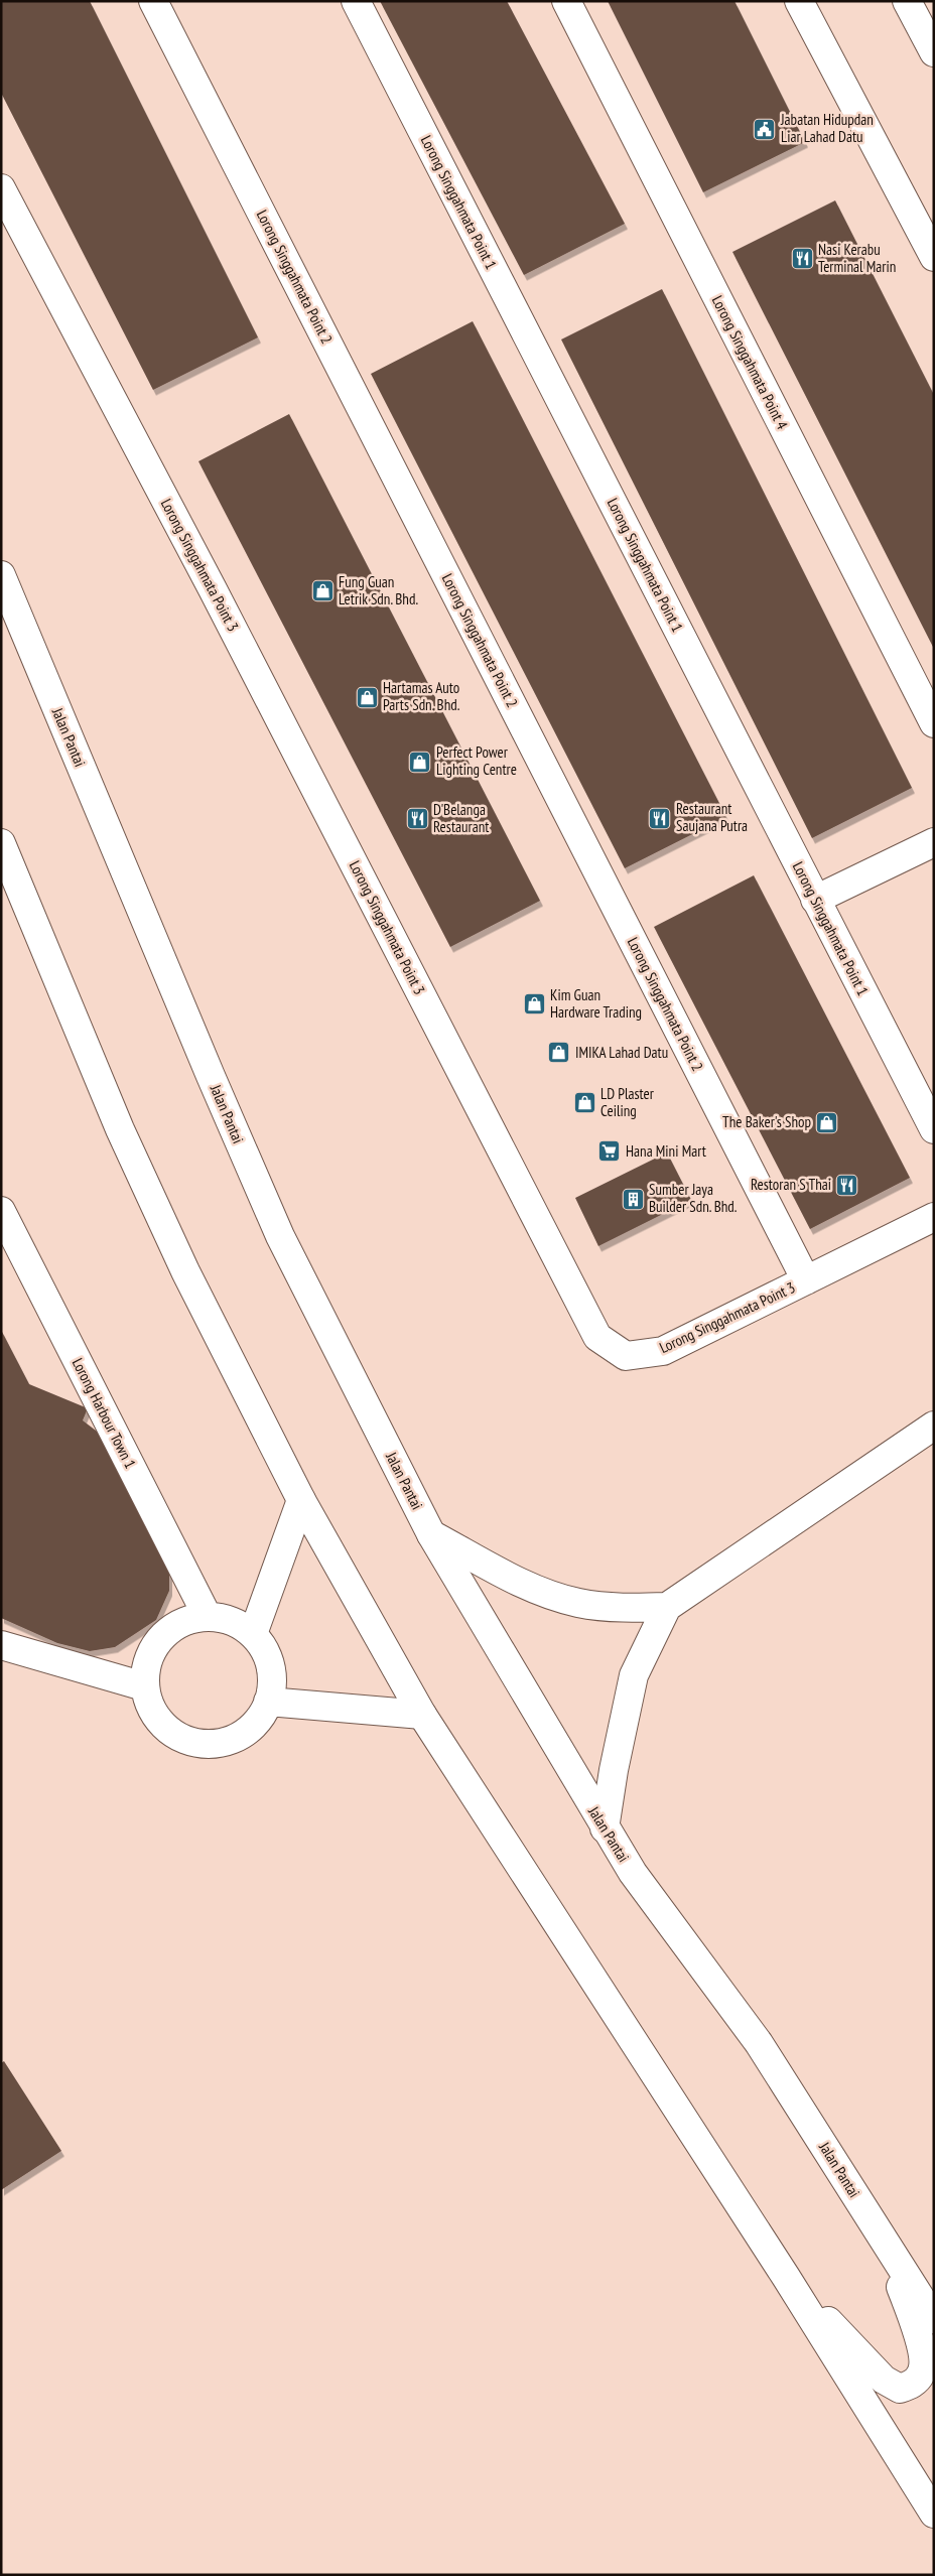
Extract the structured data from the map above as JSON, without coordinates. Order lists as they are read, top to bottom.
{
  "streets": {
    "street": [
      "Lorong Singgahmata Point 1",
      "Lorong Singgahmata Point 2",
      "Lorong Singgahmata Point 4",
      "Lorong Singgahmata Point 3",
      "Jalan Pantai",
      "Lorong Harbour Town 1"
    ]
  },
  "crossings": [
    ["Lorong Singgahmata Point 2", "Lorong Singgahmata Point 3"]
  ],
  "places": {
    "public building": ["Jabatan Hidupdan Liar Lahad Datu"],
    "restaurant": [
      "Nasi Kerabu Terminal Marin",
      "Restaurant Saujana Putra",
      "D'Belanga Restaurant",
      "Restoran S Thai"
    ],
    "shop": [
      "Fung Guan Letrik Sdn. Bhd.",
      "Hartamas Auto Parts Sdn. Bhd.",
      "Perfect Power Lighting Centre",
      "Kim Guan Hardware Trading",
      "IMIKA Lahad Datu",
      "LD Plaster Ceiling",
      "The Baker's Shop"
    ],
    "supermarket": ["Hana Mini Mart"],
    "building": ["Sumber Jaya Builder Sdn. Bhd."]
  }
}
